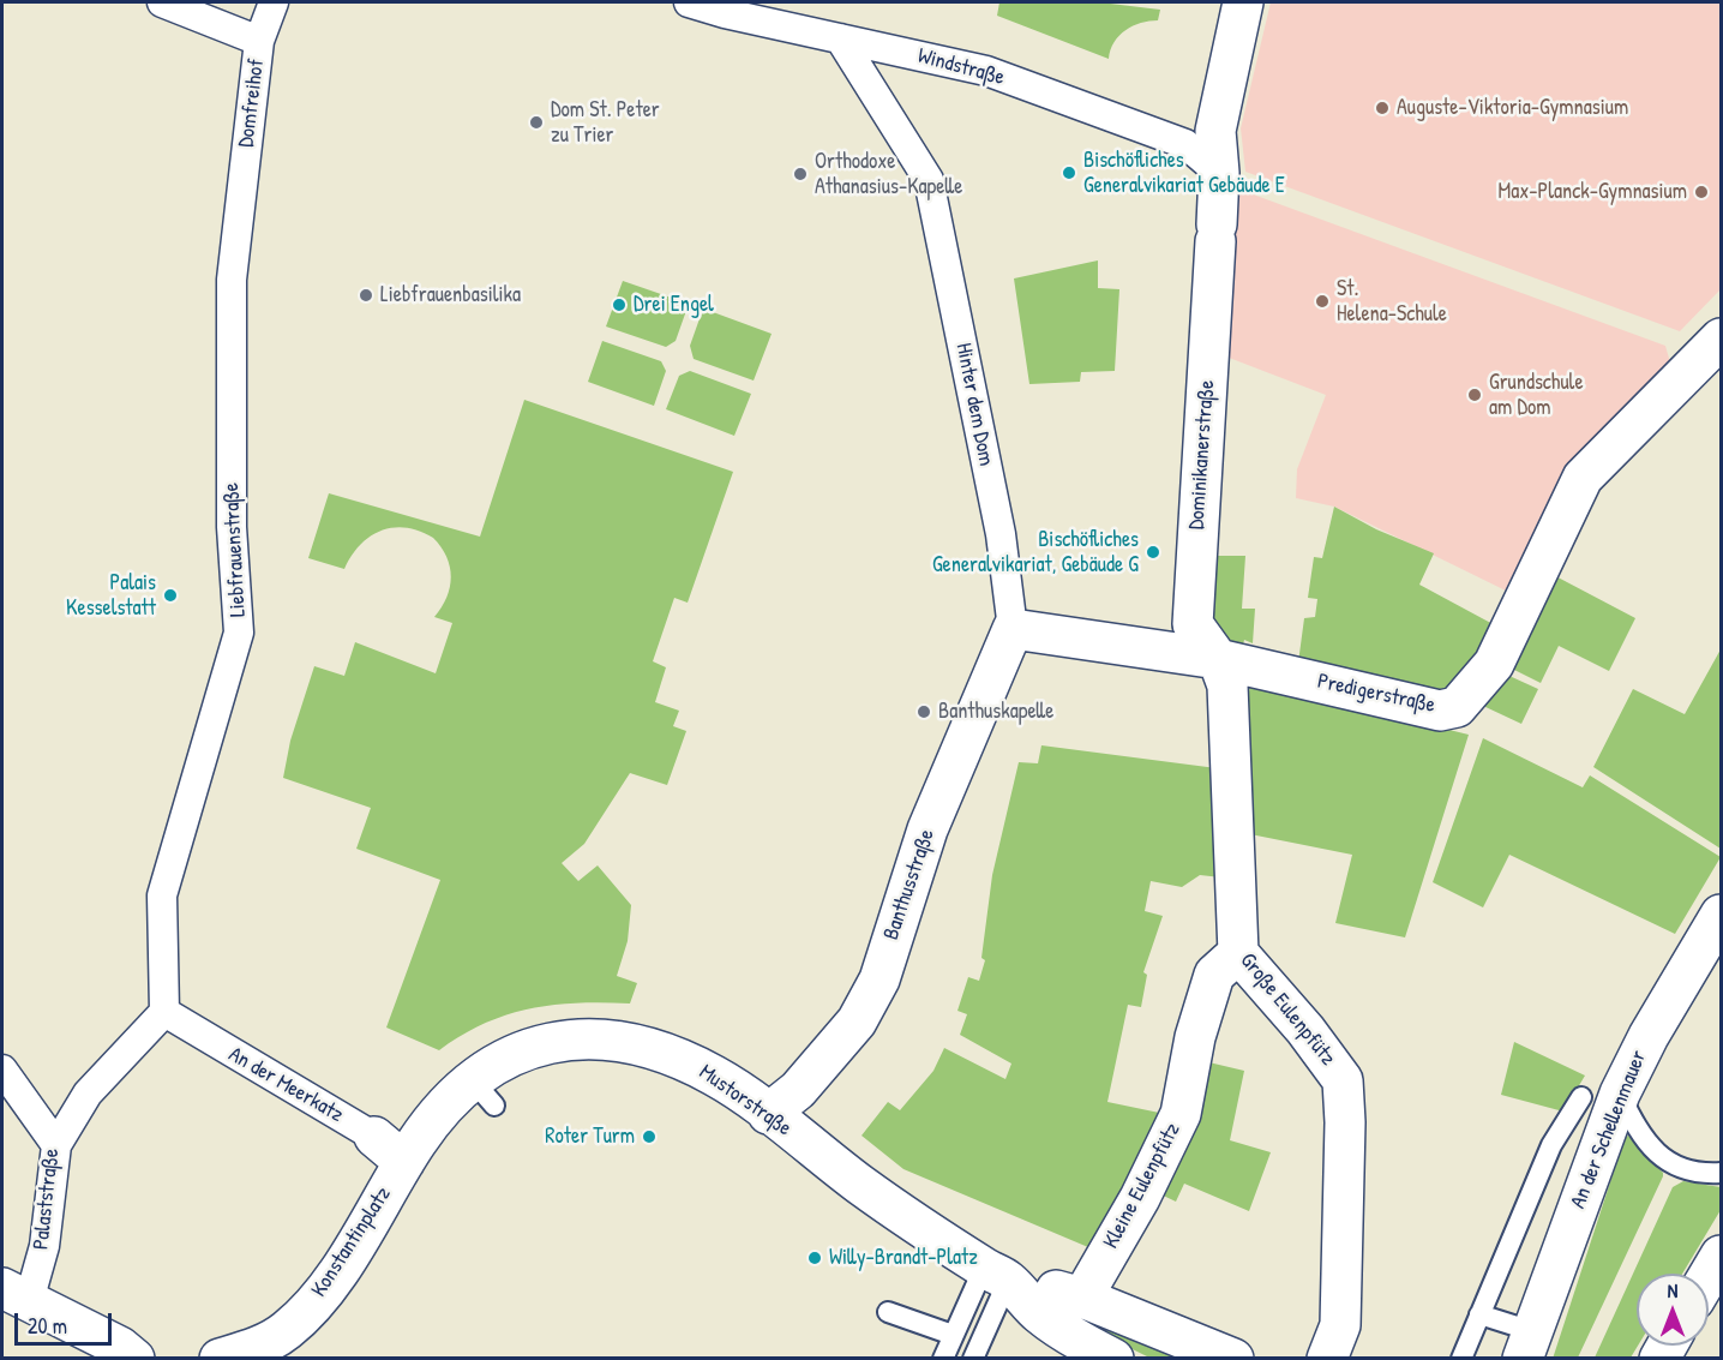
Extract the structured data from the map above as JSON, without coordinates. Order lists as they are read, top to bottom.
{
  "streets": {
    "street": [
      "Windstraße",
      "Domfreihof",
      "Hinter dem Dom",
      "Dominikanerstraße",
      "Liebfrauenstraße",
      "Predigerstraße",
      "Banthusstraße",
      "Große Eulenpfütz",
      "An der Meerkatz",
      "Mustorstraße",
      "An der Schellenmauer",
      "Kleine Eulenpfütz",
      "Palaststraße",
      "Konstantinplatz"
    ]
  },
  "crossings": [
    ["Windstraße", "Hinter dem Dom"],
    ["Windstraße", "Dominikanerstraße"],
    ["Domfreihof", "Liebfrauenstraße"],
    ["Hinter dem Dom", "Predigerstraße"],
    ["Hinter dem Dom", "Banthusstraße"],
    ["Dominikanerstraße", "Predigerstraße"],
    ["Dominikanerstraße", "Große Eulenpfütz"],
    ["Liebfrauenstraße", "An der Meerkatz"],
    ["Predigerstraße", "Banthusstraße"],
    ["Predigerstraße", "Große Eulenpfütz"],
    ["Banthusstraße", "Mustorstraße"],
    ["Große Eulenpfütz", "Kleine Eulenpfütz"],
    ["An der Meerkatz", "Mustorstraße"],
    ["An der Meerkatz", "Konstantinplatz"],
    ["Mustorstraße", "Kleine Eulenpfütz"],
    ["Mustorstraße", "Konstantinplatz"]
  ],
  "places": [
    "Auguste-Viktoria-Gymnasium",
    "Dom St. Peter zu Trier",
    "Bischöfliches Generalvikariat Gebäude E",
    "Orthodoxe Athanasius-Kapelle",
    "Max-Planck-Gymnasium",
    "Liebfrauenbasilika",
    "St. Helena-Schule",
    "Drei Engel",
    "Grundschule am Dom",
    "Bischöfliches Generalvikariat, Gebäude G",
    "Palais Kesselstatt",
    "Banthuskapelle",
    "Roter Turm",
    "Willy-Brandt-Platz"
  ],
  "scale_bar": "20 m",
  "north": "top"
}
